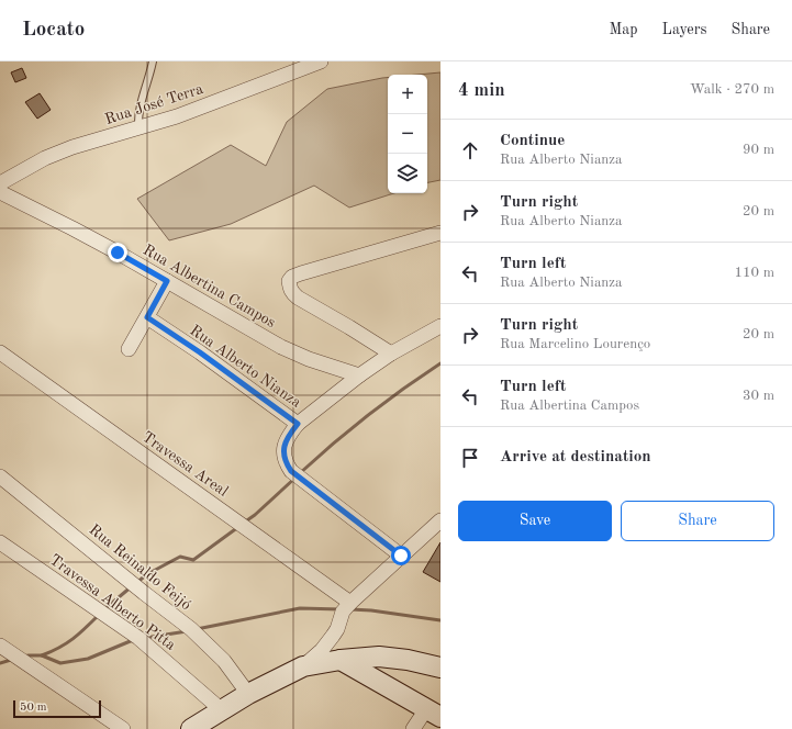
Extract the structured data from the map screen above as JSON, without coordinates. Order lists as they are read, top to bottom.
{
  "streets": {
    "street": [
      "Rua José Terra",
      "Rua Albertina Campos",
      "Rua Alberto Nianza",
      "Travessa Areal",
      "Rua Reinaldo Feijó",
      "Travessa Alberto Pitta"
    ]
  },
  "scale_bar": "50 m",
  "page": {
    "header": "Locato",
    "nav": ["Map", "Layers", "Share"],
    "heading": ["4 min", "Walk · 270 m"],
    "map_buttons": ["+", "−"],
    "list": [
      ["Continue", "Rua Alberto Nianza", "90 m"],
      ["Turn right", "Rua Alberto Nianza", "20 m"],
      ["Turn left", "Rua Alberto Nianza", "110 m"],
      ["Turn right", "Rua Marcelino Lourenço", "20 m"],
      ["Turn left", "Rua Albertina Campos", "30 m"],
      "Arrive at destination"
    ],
    "buttons": ["Save", "Share"],
    "scale": "50 m"
  }
}
